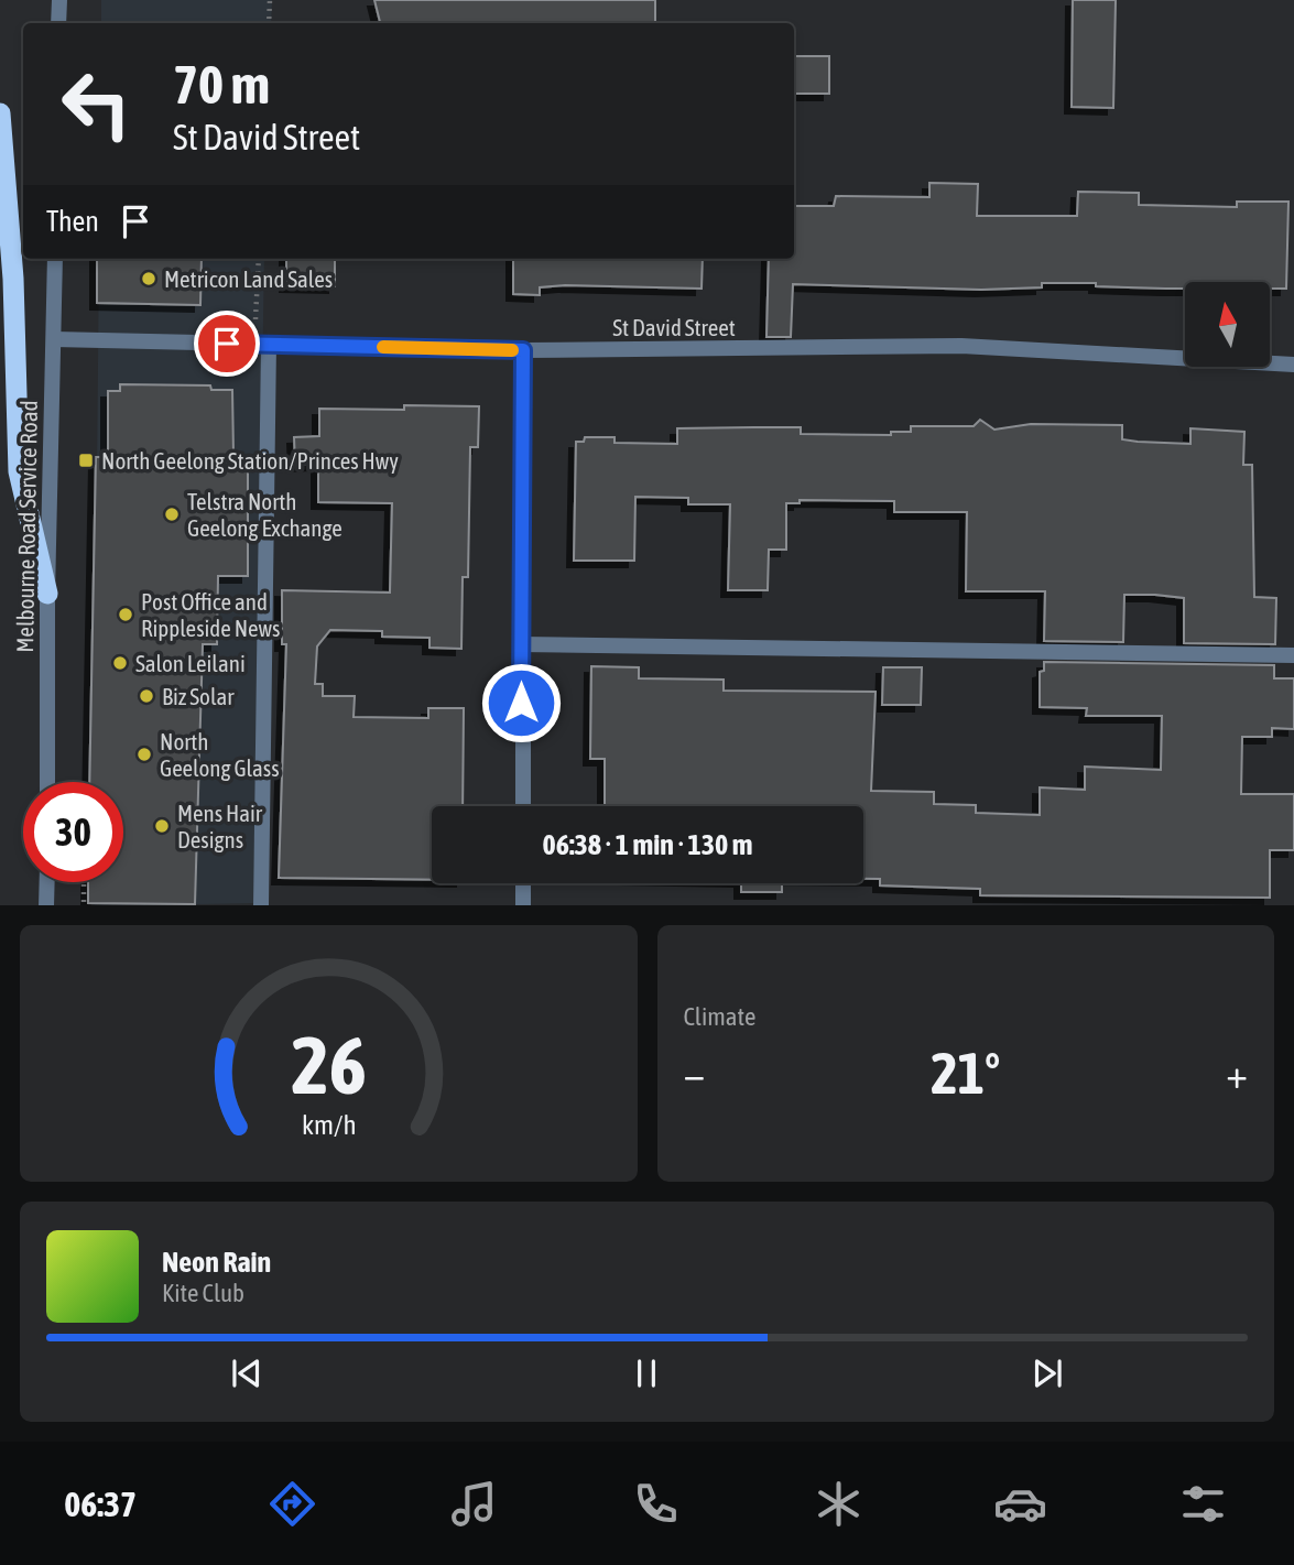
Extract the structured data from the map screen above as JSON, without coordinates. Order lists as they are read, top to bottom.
{
  "streets": {
    "street": ["St David Street", "Melbourne Road Service Road"]
  },
  "crossings": [
    ["St David Street", "Melbourne Road Service Road"]
  ],
  "places": {
    "other": [
      "Metricon Land Sales",
      "Telstra North Geelong Exchange",
      "Post Office and Rippleside News",
      "Salon Leilani",
      "Biz Solar",
      "North Geelong Glass",
      "Mens Hair Designs"
    ],
    "transit": ["North Geelong Station/Princes Hwy"]
  },
  "north": "top",
  "page": {
    "turn": ["70 m", "St David Street"],
    "then": "Then",
    "limit": "30",
    "trip": "06:38 · 1 min · 130 m",
    "tile": "Climate",
    "heat": ["−", "21°", "+"],
    "song": ["Neon Rain", "Kite Club"],
    "tabs": "06:37",
    "gauge": ["26", "km/h"]
  }
}
